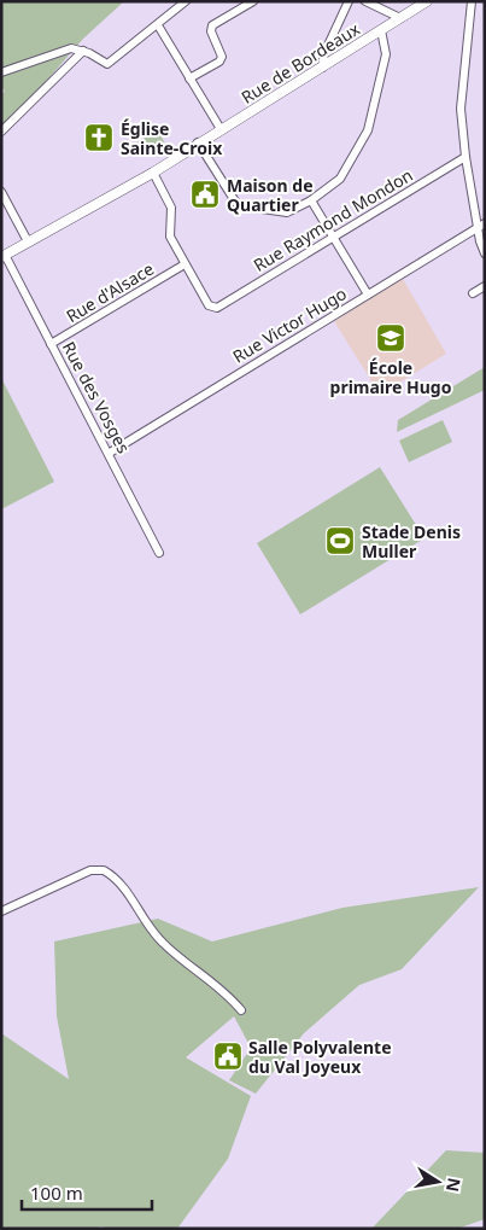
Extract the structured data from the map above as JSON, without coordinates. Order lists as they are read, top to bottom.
{
  "streets": {
    "street": [
      "Rue de Bordeaux",
      "Rue Raymond Mondon",
      "Rue d'Alsace",
      "Rue Victor Hugo",
      "Rue des Vosges"
    ]
  },
  "crossings": [
    ["Rue de Bordeaux", "Rue des Vosges"],
    ["Rue Raymond Mondon", "Rue d'Alsace"],
    ["Rue d'Alsace", "Rue des Vosges"],
    ["Rue Victor Hugo", "Rue des Vosges"]
  ],
  "places": {
    "church": ["Église Sainte-Croix"],
    "public building": ["Maison de Quartier", "Salle Polyvalente du Val Joyeux"],
    "school or university": ["École primaire Hugo"],
    "sports": ["Stade Denis Muller"]
  },
  "scale_bar": "100 m",
  "north": "right"
}
